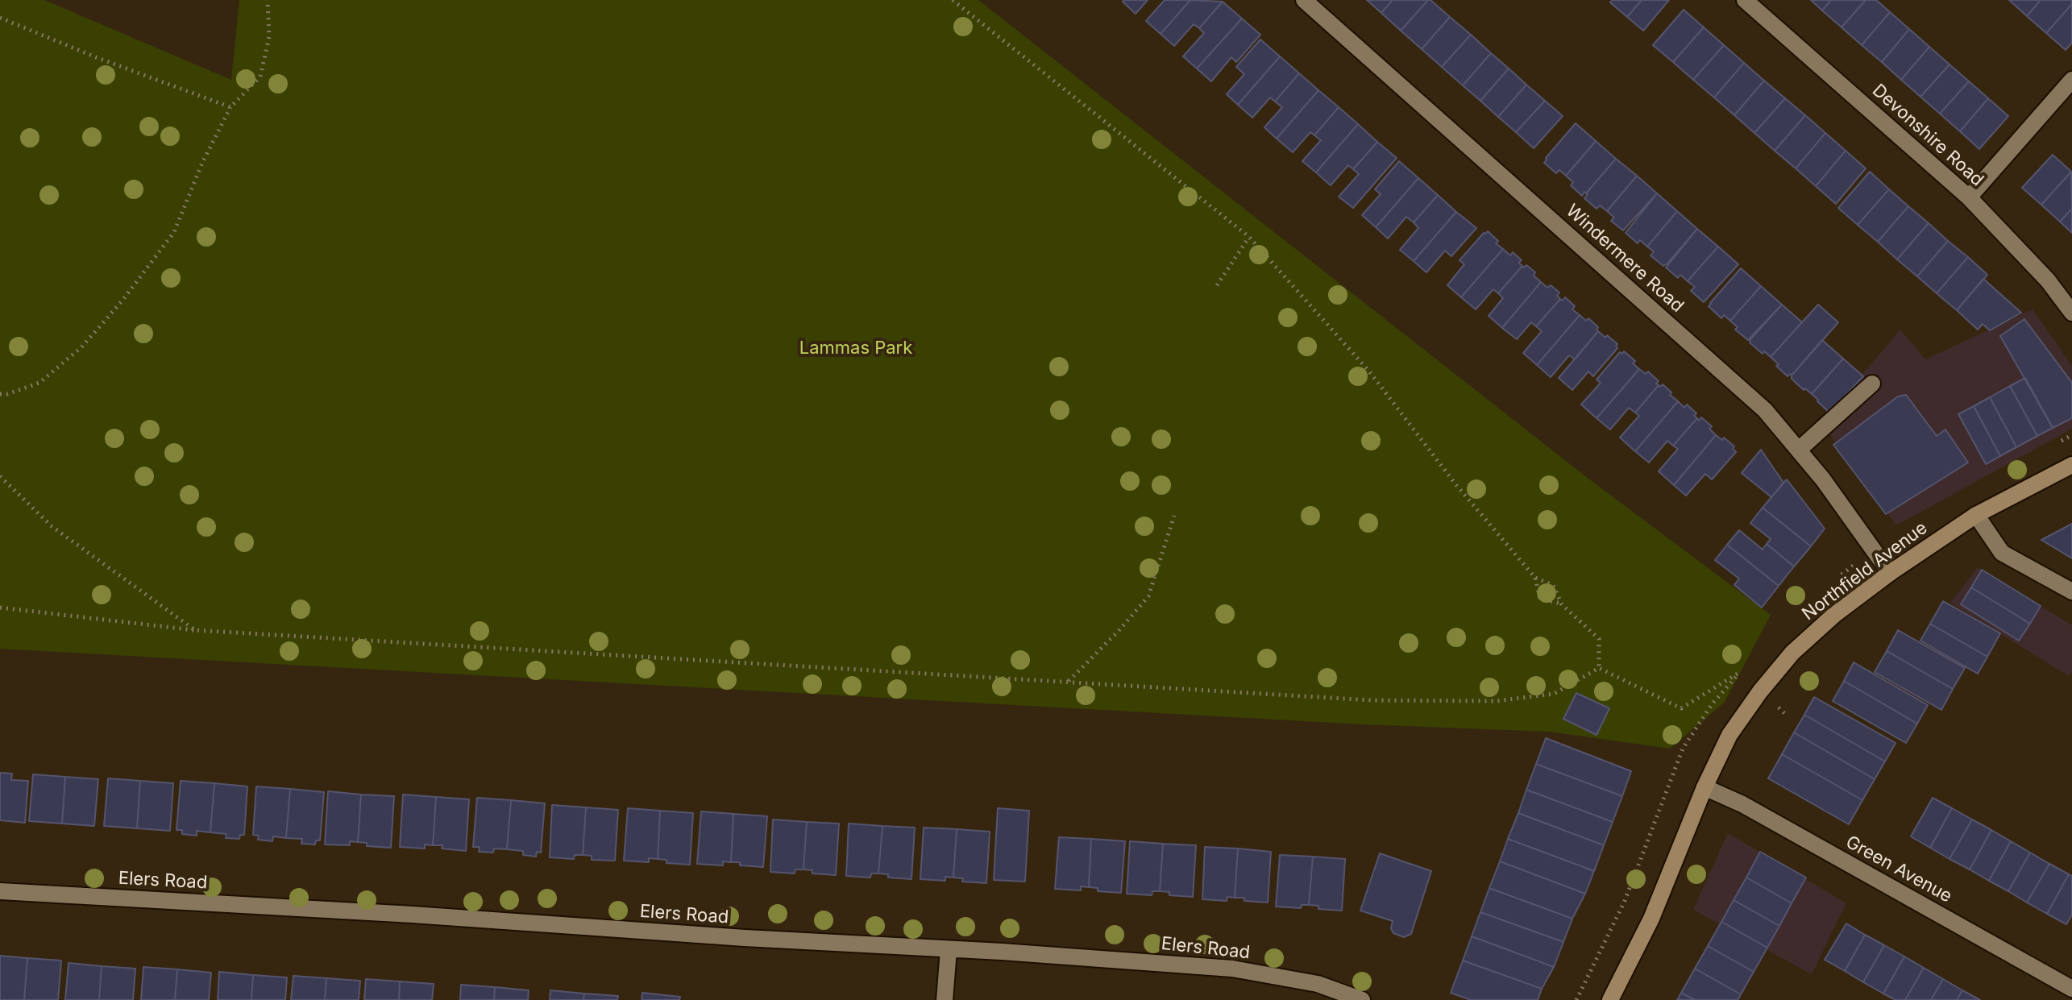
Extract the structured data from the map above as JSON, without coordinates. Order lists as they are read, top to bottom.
{
  "streets": {
    "main road": ["Northfield Avenue"],
    "street": [
      "Devonshire Road",
      "Windermere Road",
      "Green Avenue",
      "Elers Road"
    ]
  },
  "crossings": [
    ["Windermere Road", "Northfield Avenue"],
    ["Northfield Avenue", "Green Avenue"]
  ],
  "parks": ["Lammas Park"]
}
